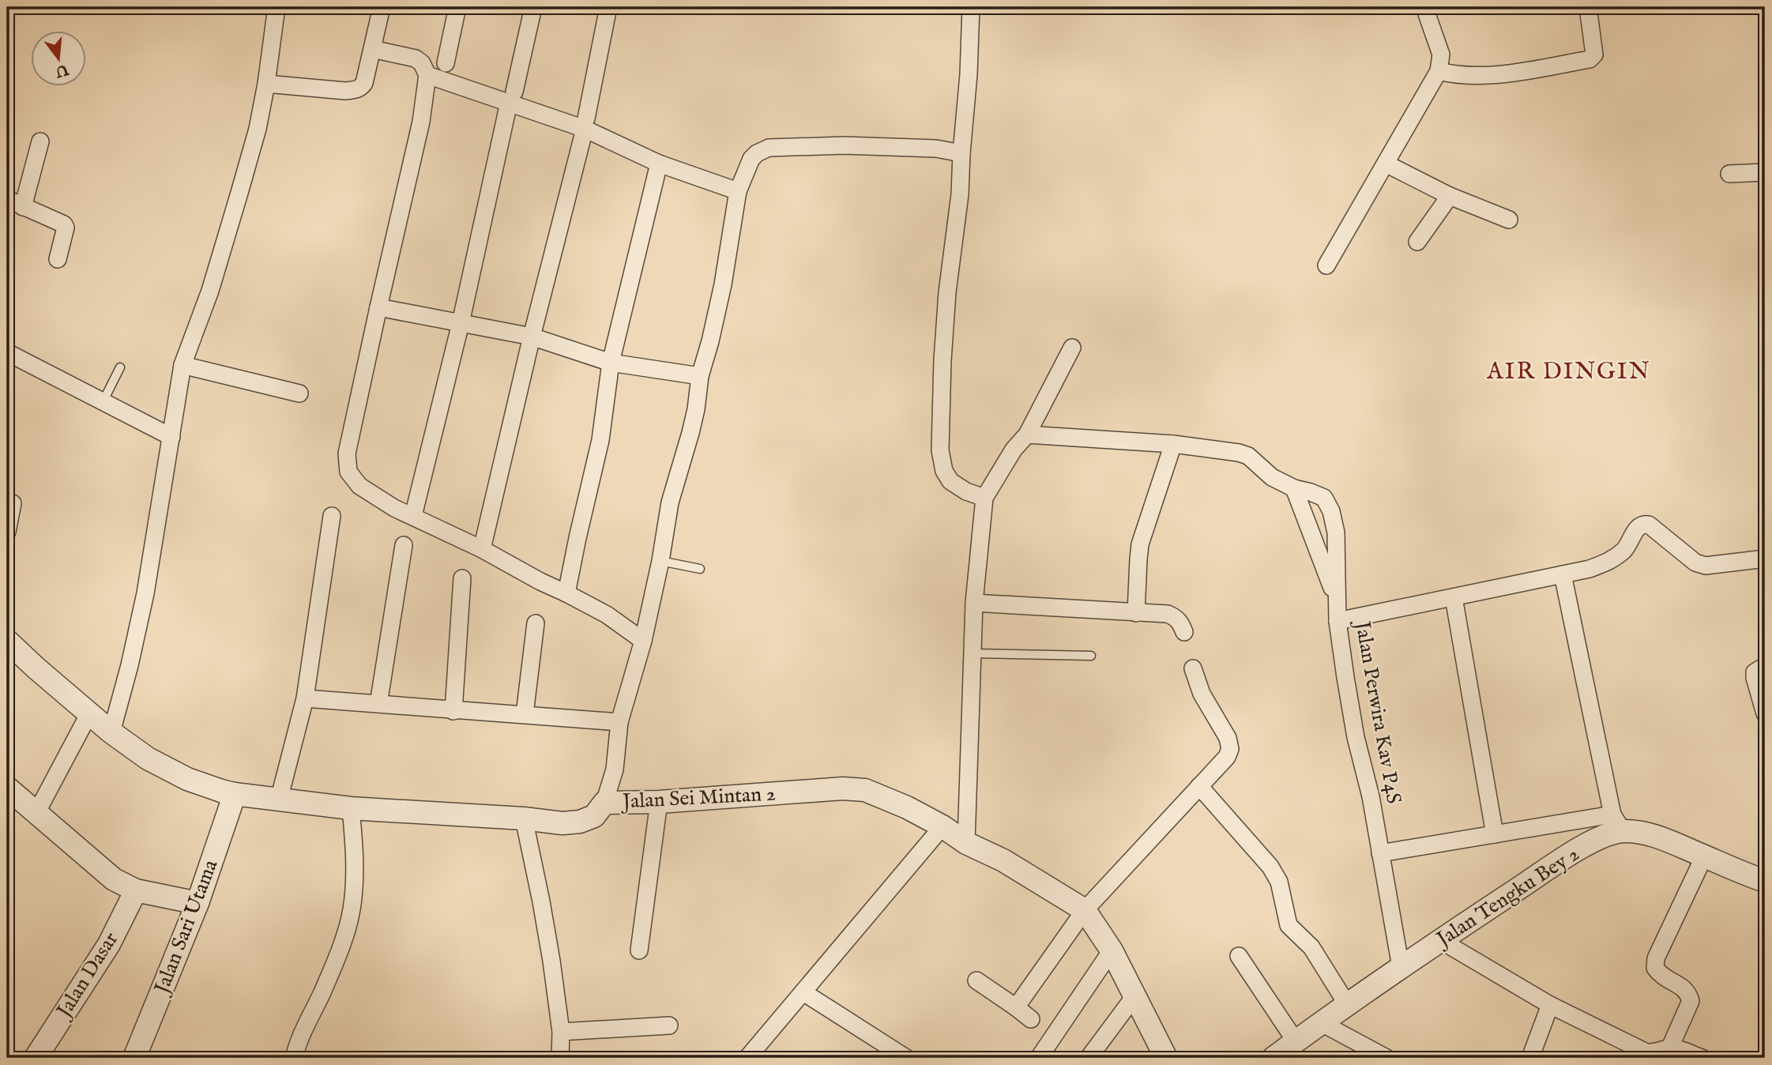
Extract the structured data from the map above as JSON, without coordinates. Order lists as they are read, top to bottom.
{
  "streets": {
    "street": [
      "Jalan Perwira Kav P4S",
      "Jalan Sei Mintan 2",
      "Jalan Tengku Bey 2",
      "Jalan Sari Utama",
      "Jalan Dasar"
    ]
  },
  "crossings": [
    ["Jalan Perwira Kav P4S", "Jalan Tengku Bey 2"],
    ["Jalan Sei Mintan 2", "Jalan Sari Utama"]
  ],
  "districts": ["AIR DINGIN"],
  "north": "bottom"
}
